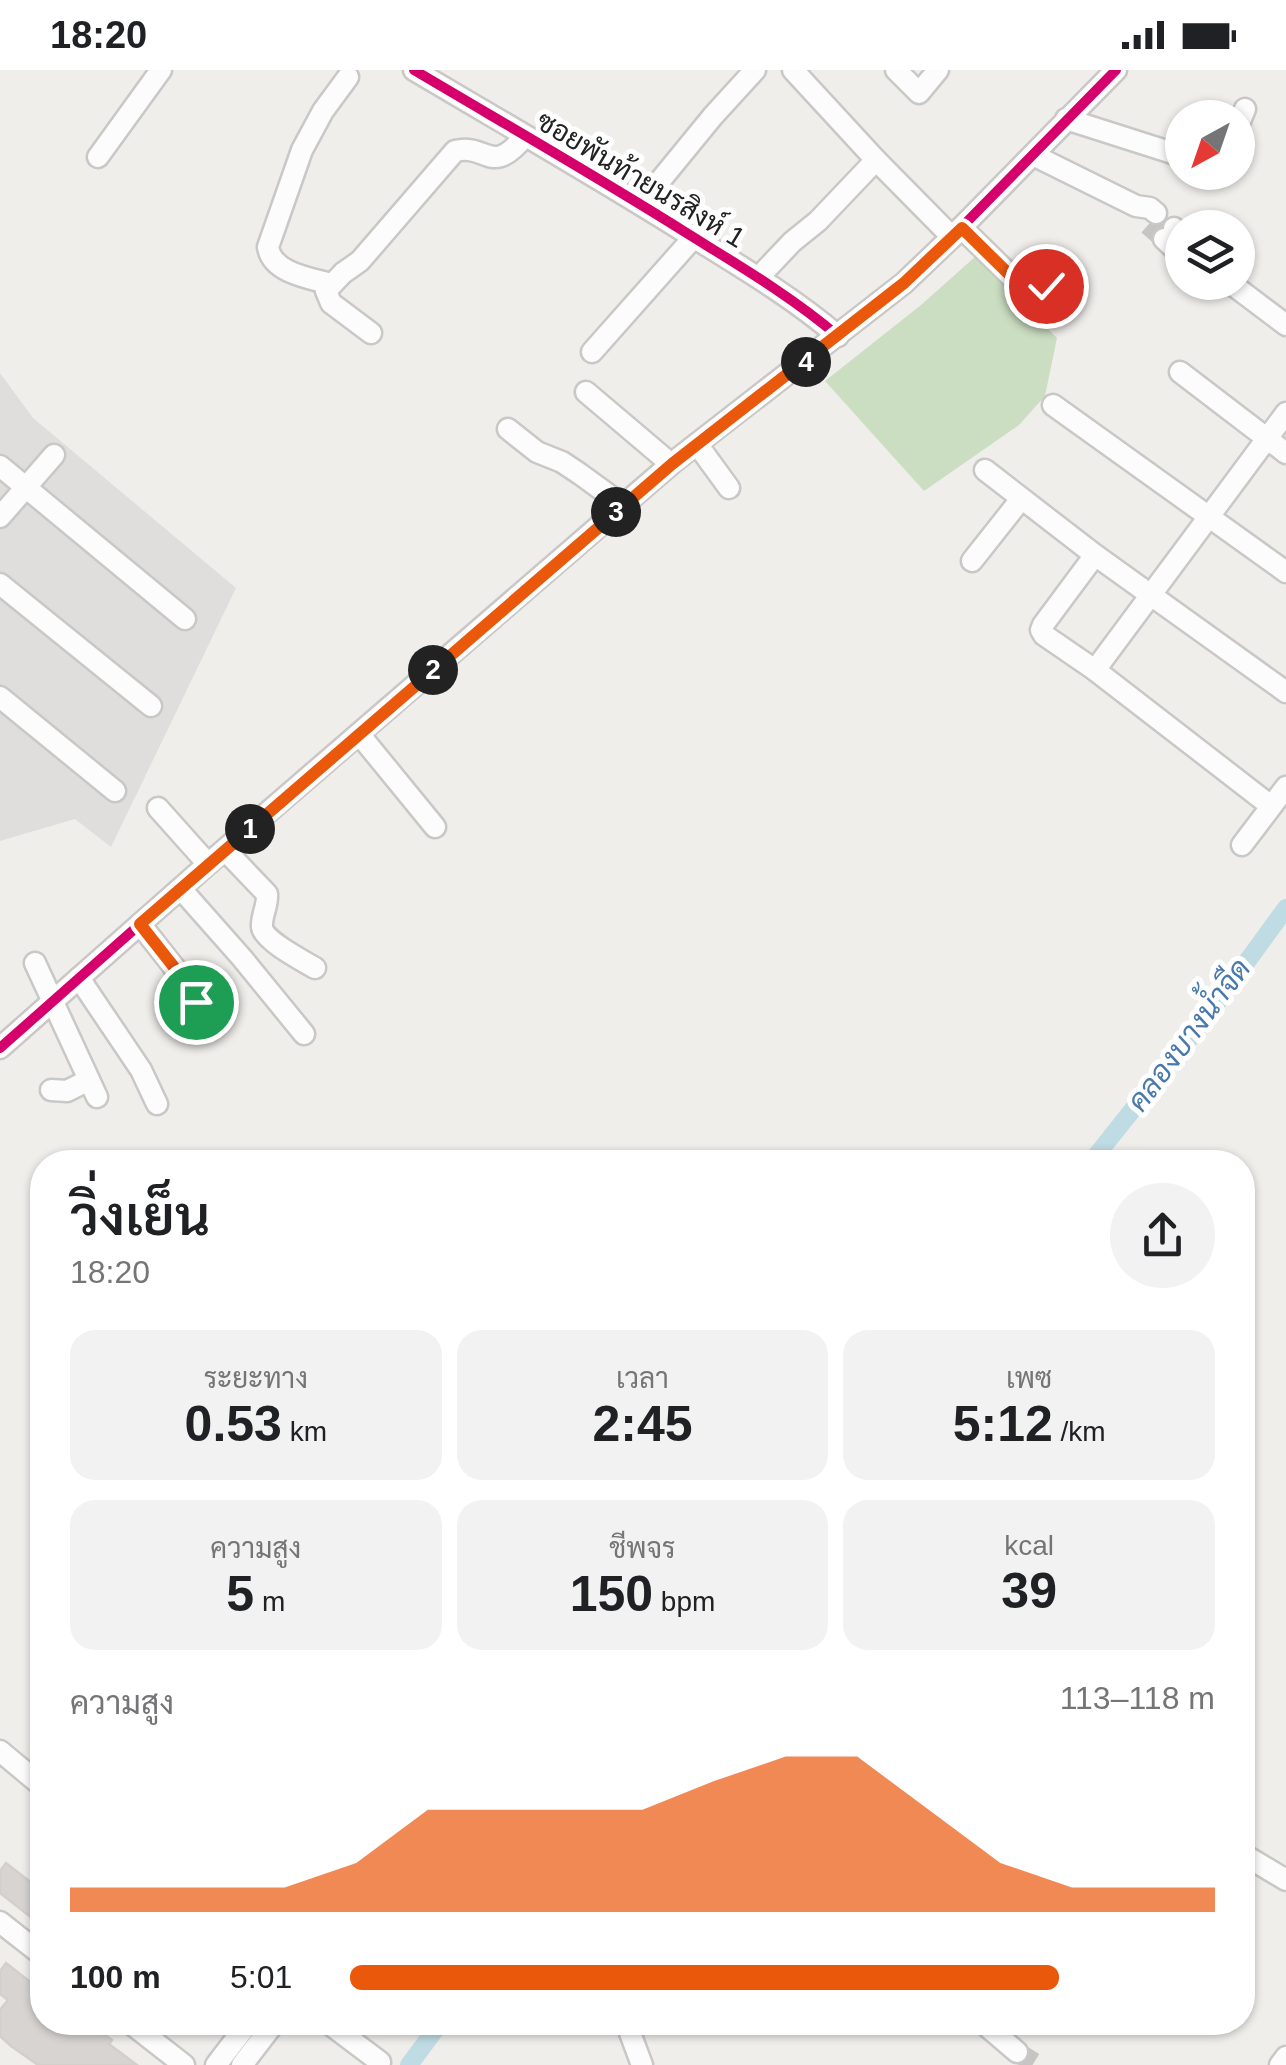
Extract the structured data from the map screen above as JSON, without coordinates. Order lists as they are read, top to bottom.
{
  "streets": {
    "street": ["ซอยพันท้ายนรสิงห์ 1"]
  },
  "water": ["คลองบางน้ำจืด"],
  "north": "bottom left",
  "page": {
    "status": "18:20",
    "pins": [
      "4",
      "3",
      "2",
      "1"
    ],
    "heading": ["วิ่งเย็น", "18:20"],
    "stats": [
      ["ระยะทาง", "0.53 km"],
      ["เวลา", "2:45"],
      ["เพซ", "5:12 /km"],
      ["ความสูง", "5 m"],
      ["ชีพจร", "150 bpm"],
      ["kcal", "39"]
    ],
    "chart": ["ความสูง", "113–118 m"],
    "list": [
      {
        "name": "100 m",
        "note": "5:01"
      }
    ]
  }
}
